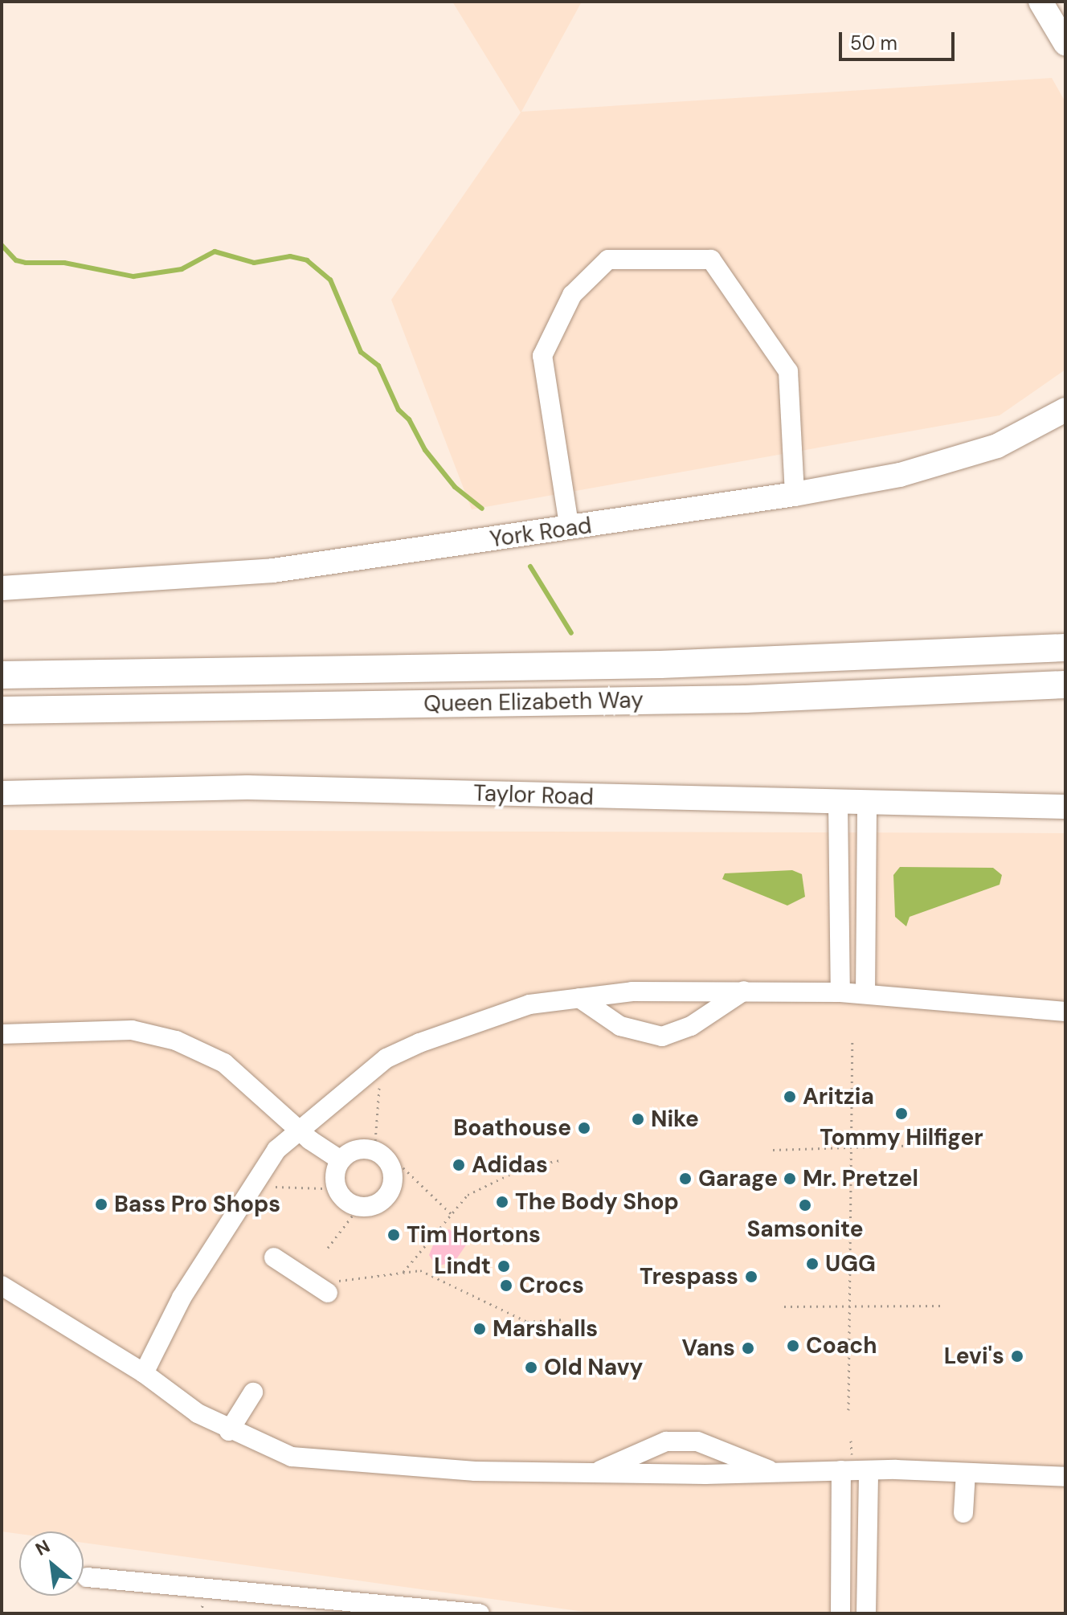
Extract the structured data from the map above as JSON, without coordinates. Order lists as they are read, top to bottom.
{
  "streets": {
    "highway": ["Queen Elizabeth Way"],
    "main road": ["York Road", "Taylor Road"]
  },
  "places": [
    "Aritzia",
    "Tommy Hilfiger",
    "Nike",
    "Boathouse",
    "Adidas",
    "Garage",
    "Mr. Pretzel",
    "The Body Shop",
    "Bass Pro Shops",
    "Samsonite",
    "Tim Hortons",
    "UGG",
    "Lindt",
    "Trespass",
    "Crocs",
    "Marshalls",
    "Coach",
    "Vans",
    "Levi's",
    "Old Navy"
  ],
  "scale_bar": "50 m",
  "north": "top left"
}
